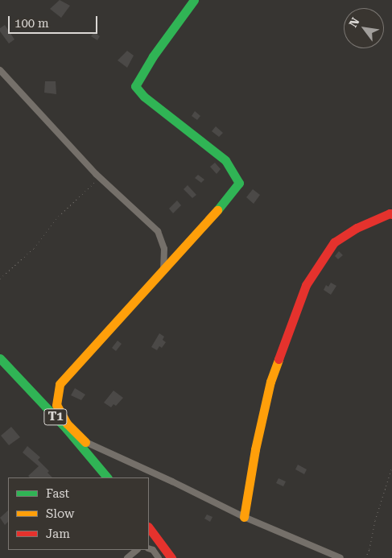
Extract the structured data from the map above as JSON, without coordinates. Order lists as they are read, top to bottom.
{
  "streets": {
    "main road": ["T1"]
  },
  "legend": ["Fast", "Slow", "Jam"],
  "scale_bar": "100 m",
  "north": "top left"
}
